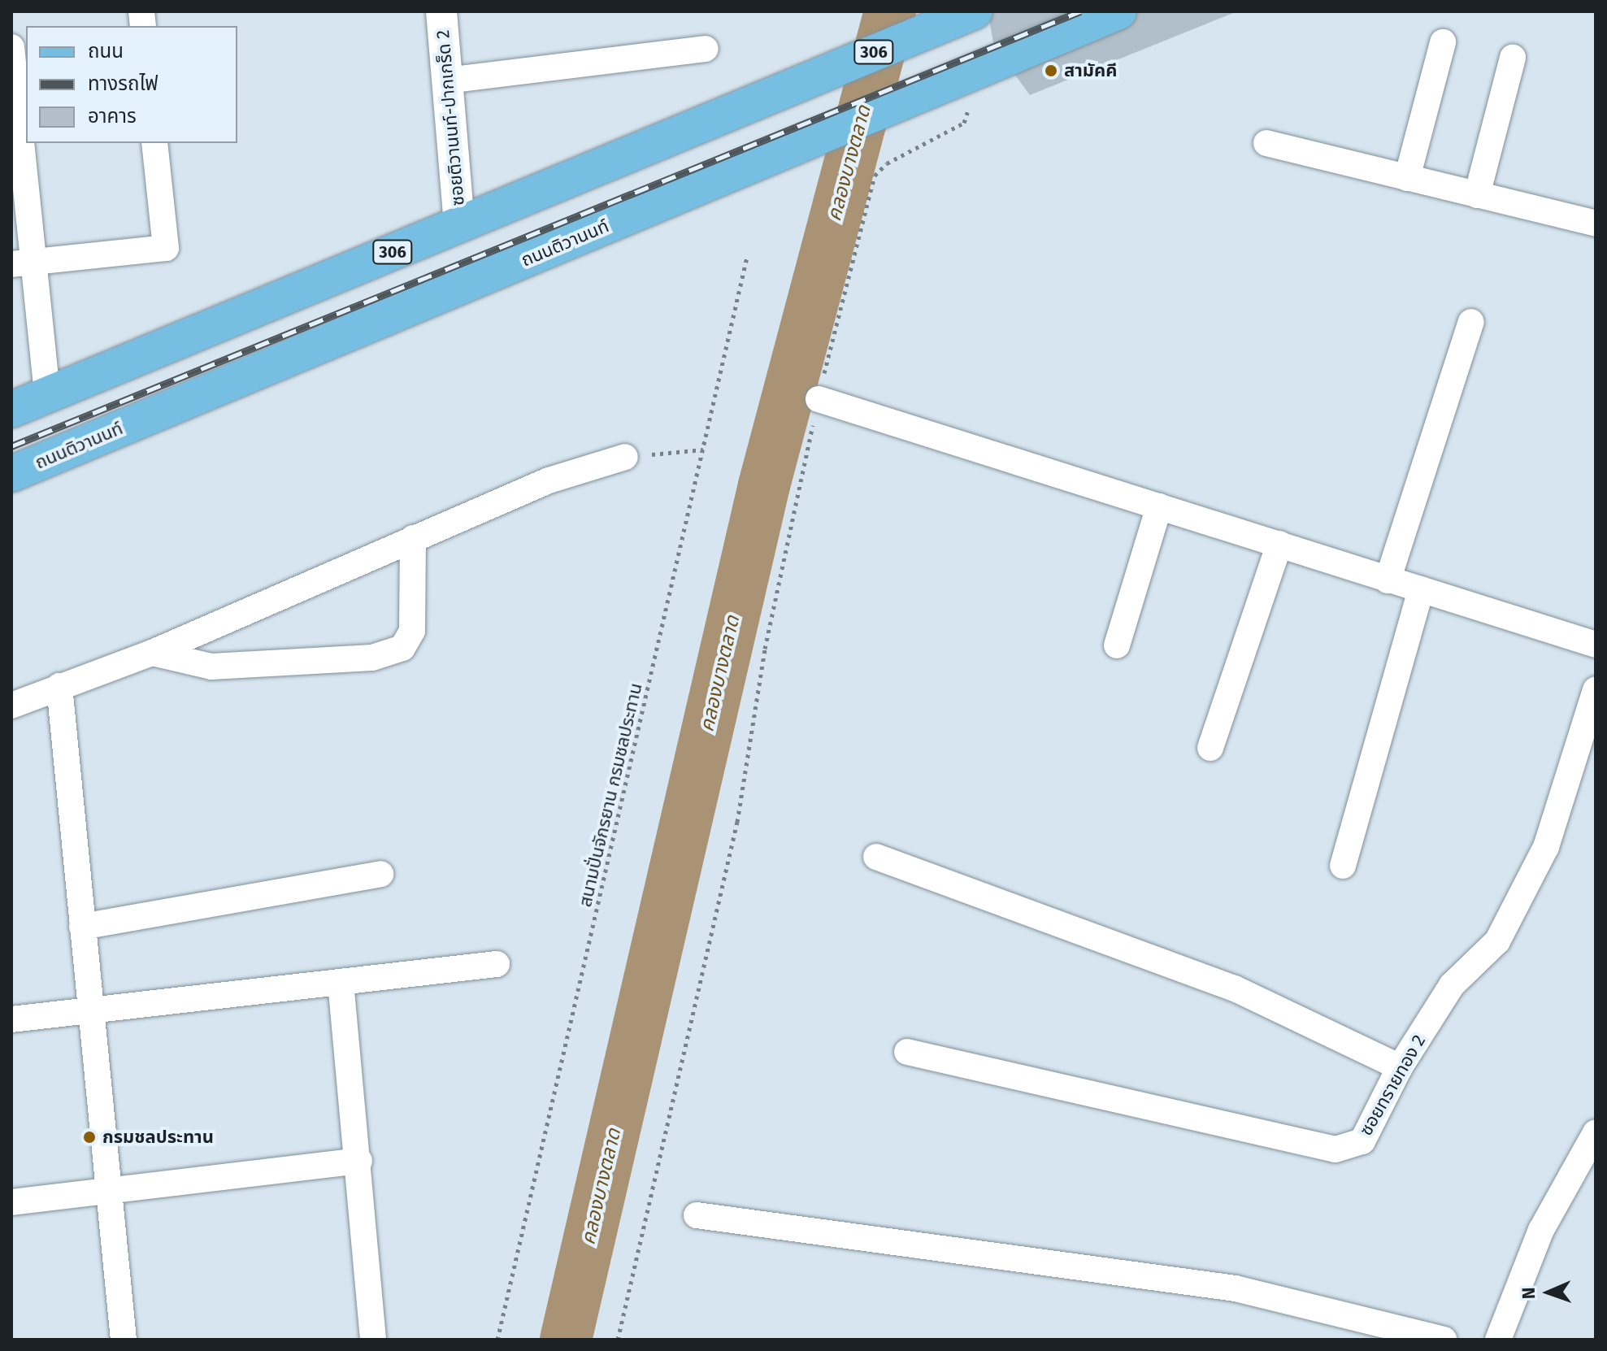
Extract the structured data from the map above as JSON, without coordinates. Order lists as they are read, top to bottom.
{
  "streets": {
    "main road": ["306", "ถนนติวานนท์"],
    "street": ["ซอยติวานนท์-ปากเกร็ด 2", "ซอยทรายทอง 2"],
    "path": ["สนามปั่นจักรยาน กรมชลประทาน"]
  },
  "crossings": [
    ["306", "ซอยติวานนท์-ปากเกร็ด 2"]
  ],
  "water": ["คลองบางตลาด"],
  "places": ["สามัคคี", "กรมชลประทาน"],
  "legend": ["ถนน", "ทางรถไฟ", "อาคาร"],
  "north": "left"
}
